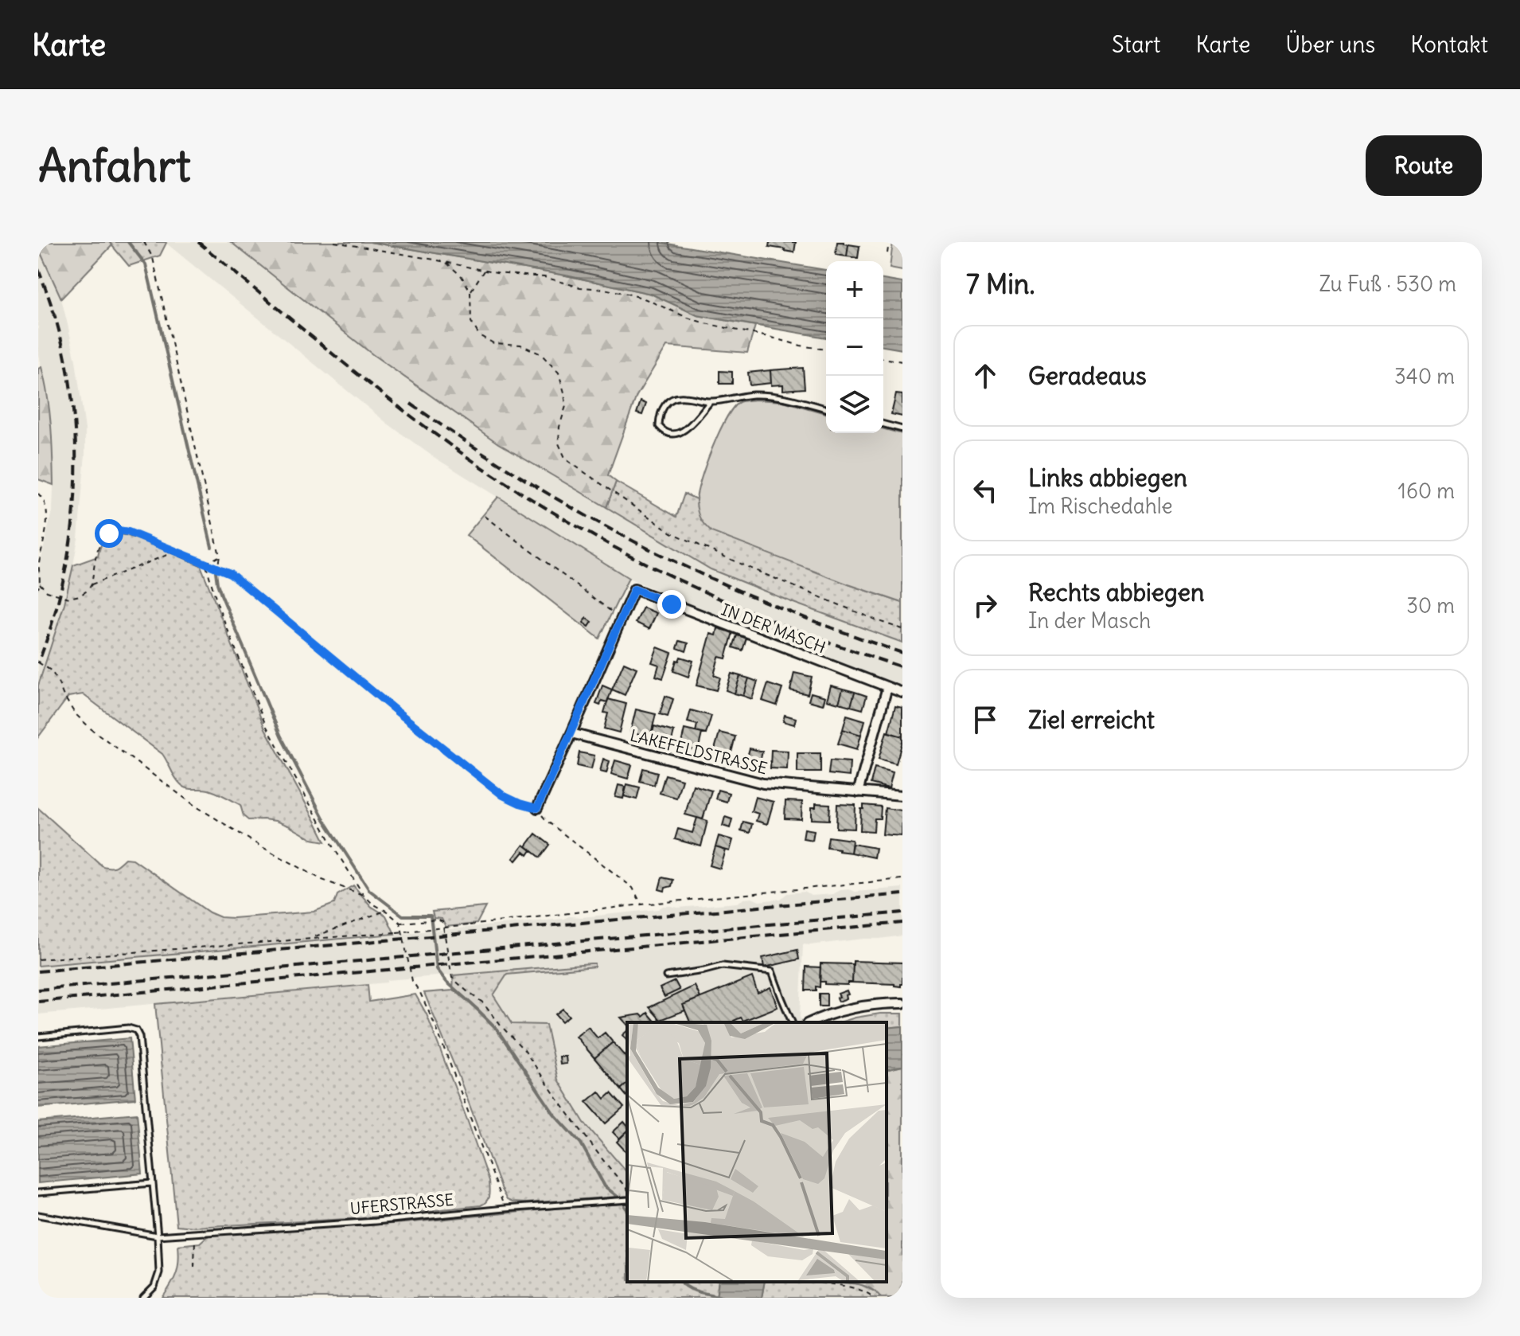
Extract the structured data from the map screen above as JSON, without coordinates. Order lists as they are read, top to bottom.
{
  "streets": {
    "street": ["IN DER MASCH", "LAKEFELDSTRASSE"],
    "lane": ["UFERSTRASSE"]
  },
  "page": {
    "header": "Karte",
    "nav": [
      "Start",
      "Karte",
      "Über uns",
      "Kontakt"
    ],
    "buttons": "Route",
    "title": "Anfahrt",
    "heading": ["7 Min.", "Zu Fuß · 530 m"],
    "map_buttons": ["+", "−"],
    "list": [
      ["Geradeaus", "340 m"],
      ["Links abbiegen", "Im Rischedahle", "160 m"],
      ["Rechts abbiegen", "In der Masch", "30 m"],
      "Ziel erreicht"
    ]
  }
}
